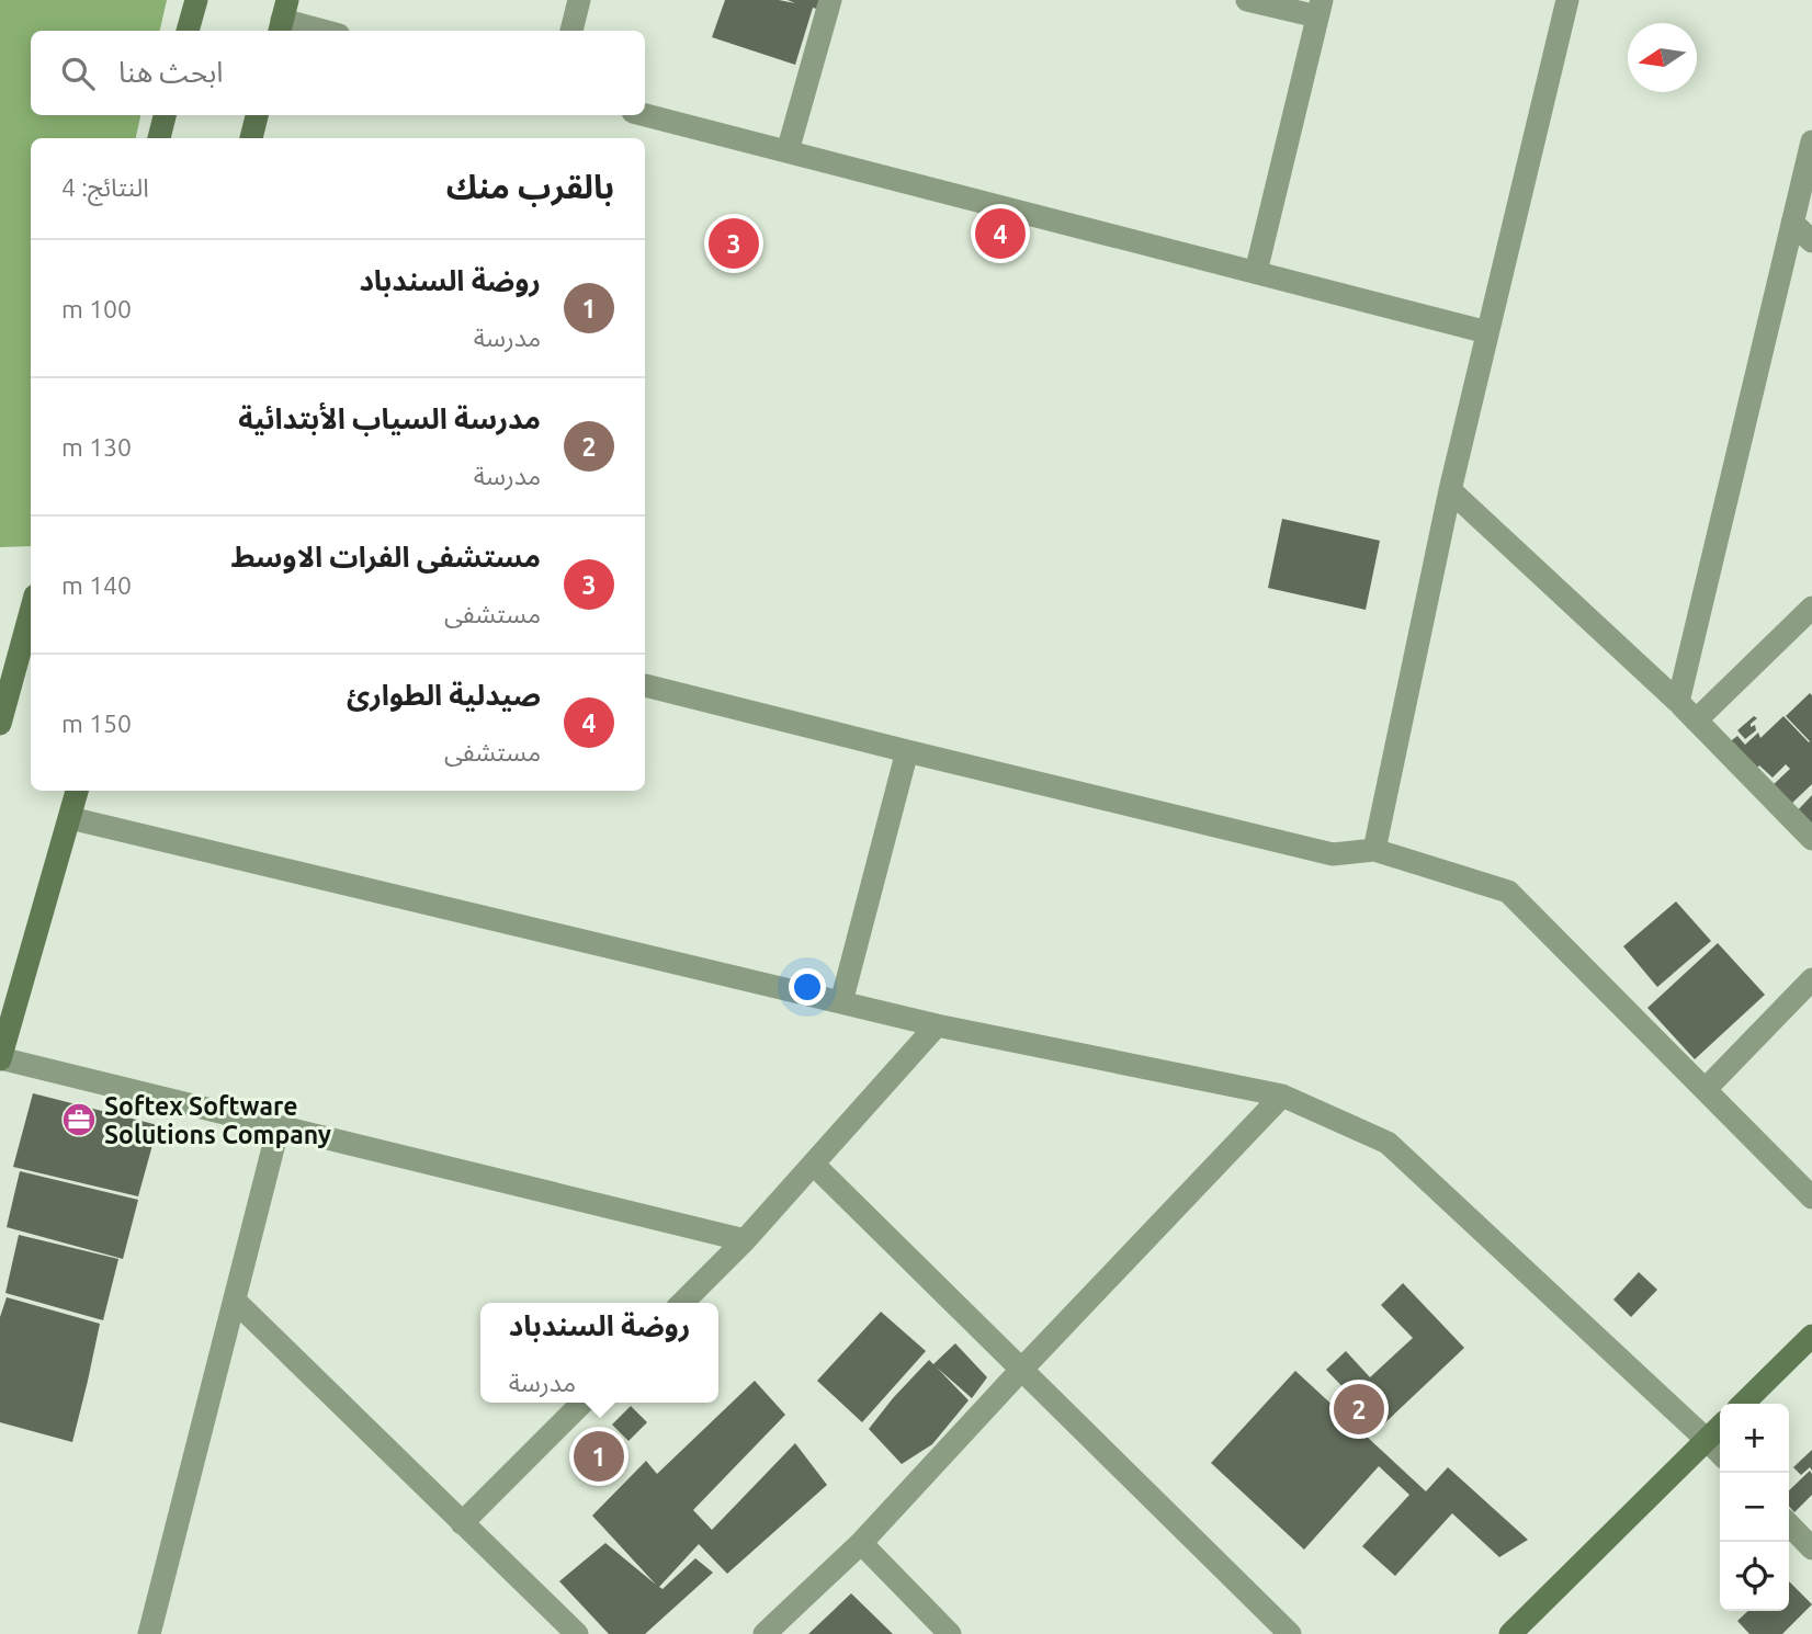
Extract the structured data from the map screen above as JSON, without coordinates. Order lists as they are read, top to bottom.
{
  "places": {
    "office": ["Softex Software Solutions Company"]
  },
  "north": "left",
  "page": {
    "search": "ابحث هنا",
    "heading": ["بالقرب منك", "النتائج: 4"],
    "pins": [
      "4",
      "3",
      "2",
      "1"
    ],
    "list": [
      {
        "mark": "1",
        "name": "روضة السندباد",
        "note": "مدرسة",
        "value": "100 m"
      },
      {
        "mark": "2",
        "name": "مدرسة السياب الأبتدائية",
        "note": "مدرسة",
        "value": "130 m"
      },
      {
        "mark": "3",
        "name": "مستشفى الفرات الاوسط",
        "note": "مستشفى",
        "value": "140 m"
      },
      {
        "mark": "4",
        "name": "صيدلية الطوارئ",
        "note": "مستشفى",
        "value": "150 m"
      }
    ],
    "popup": ["روضة السندباد", "مدرسة"],
    "map_buttons": ["+", "−"]
  }
}
